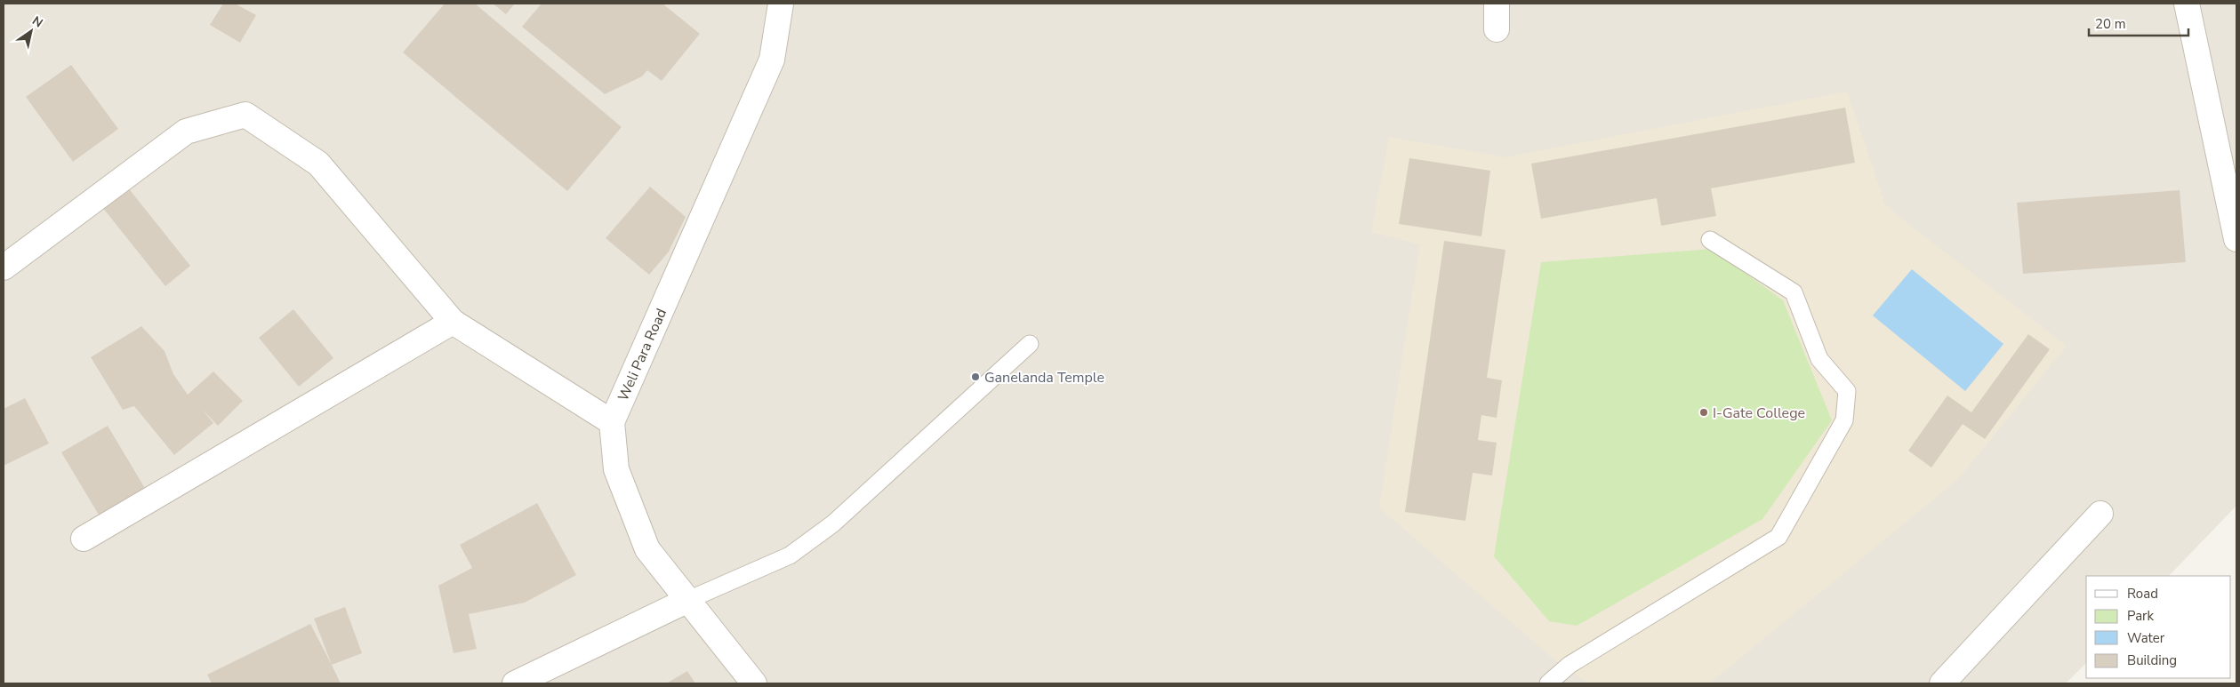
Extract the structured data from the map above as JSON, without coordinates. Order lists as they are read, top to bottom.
{
  "streets": {
    "street": ["Weli Para Road"]
  },
  "places": ["Ganelanda Temple", "I-Gate College"],
  "legend": [
    "Road",
    "Park",
    "Water",
    "Building"
  ],
  "scale_bar": "20 m",
  "north": "top right"
}
